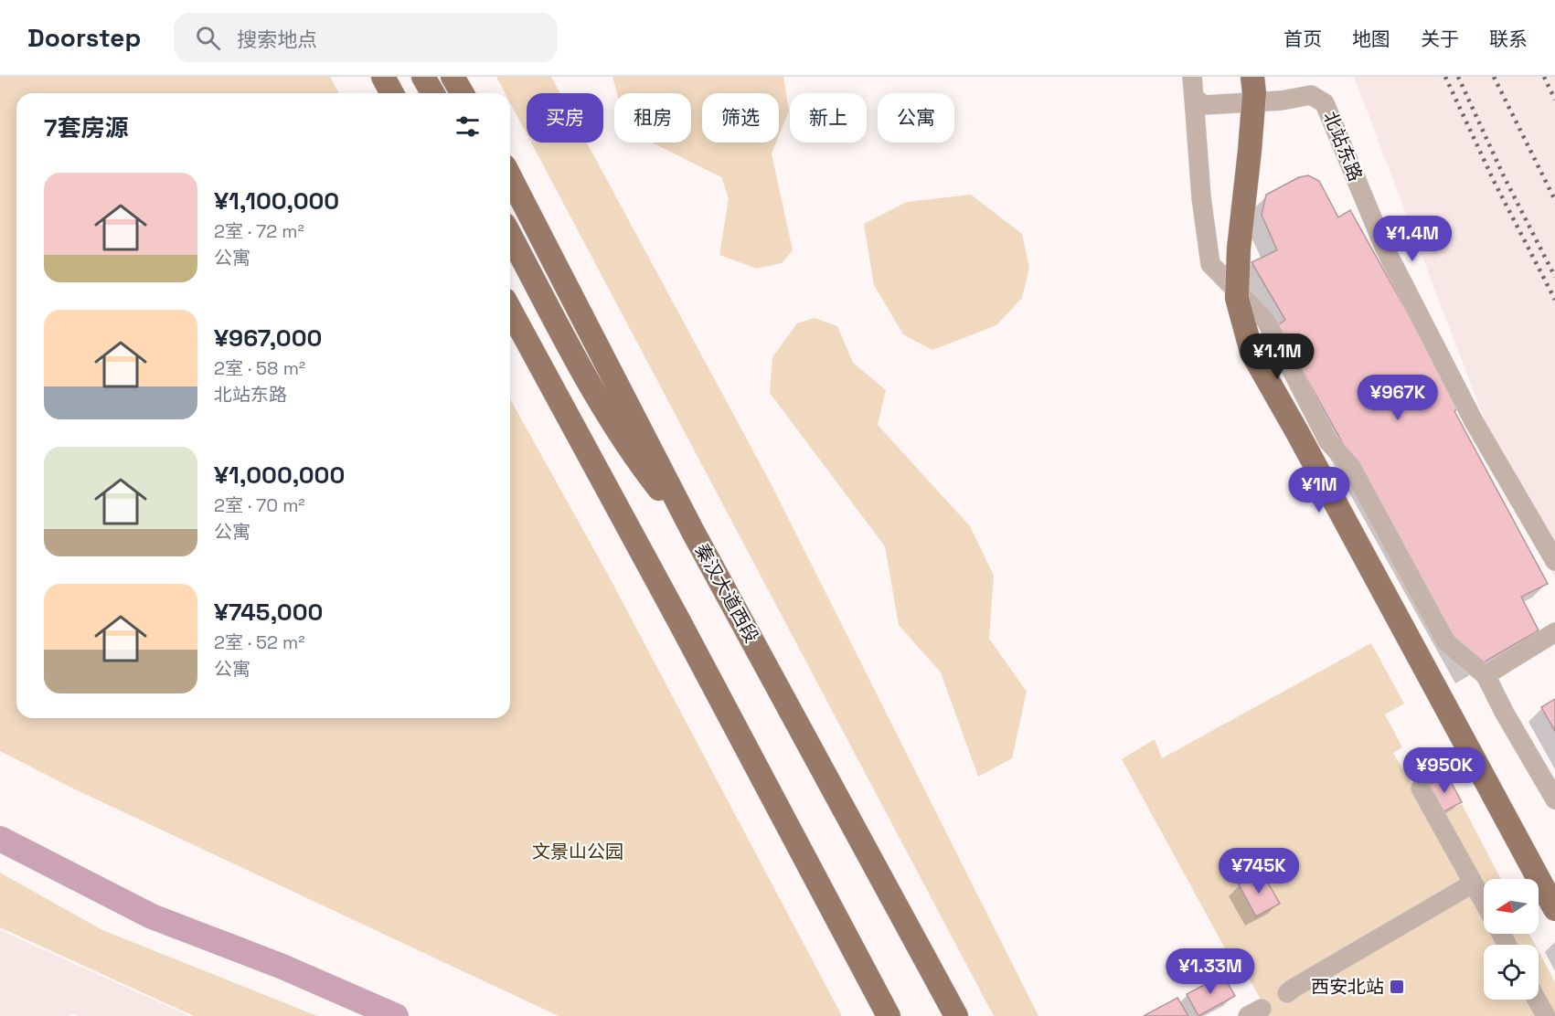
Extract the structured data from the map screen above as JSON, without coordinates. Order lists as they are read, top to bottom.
{
  "streets": {
    "main road": ["秦汉大道西段"],
    "street": ["北站东路"]
  },
  "parks": ["文景山公园"],
  "places": {
    "transit": ["西安北站"]
  },
  "north": "left",
  "page": {
    "header": "Doorstep",
    "search": "搜索地点",
    "nav": [
      "首页",
      "地图",
      "关于",
      "联系"
    ],
    "chip": [
      "买房",
      "租房",
      "筛选",
      "新上",
      "公寓"
    ],
    "heading": "7套房源",
    "list": [
      {
        "name": "¥1,100,000",
        "note": "2室 · 72 m² · 公寓"
      },
      {
        "name": "¥967,000",
        "note": "2室 · 58 m² · 北站东路"
      },
      {
        "name": "¥1,000,000",
        "note": "2室 · 70 m² · 公寓"
      },
      {
        "name": "¥745,000",
        "note": "2室 · 52 m² · 公寓"
      }
    ],
    "price": [
      "¥1.4M",
      "¥1.1M",
      "¥967K",
      "¥1M",
      "¥950K",
      "¥745K",
      "¥1.33M"
    ]
  }
}
